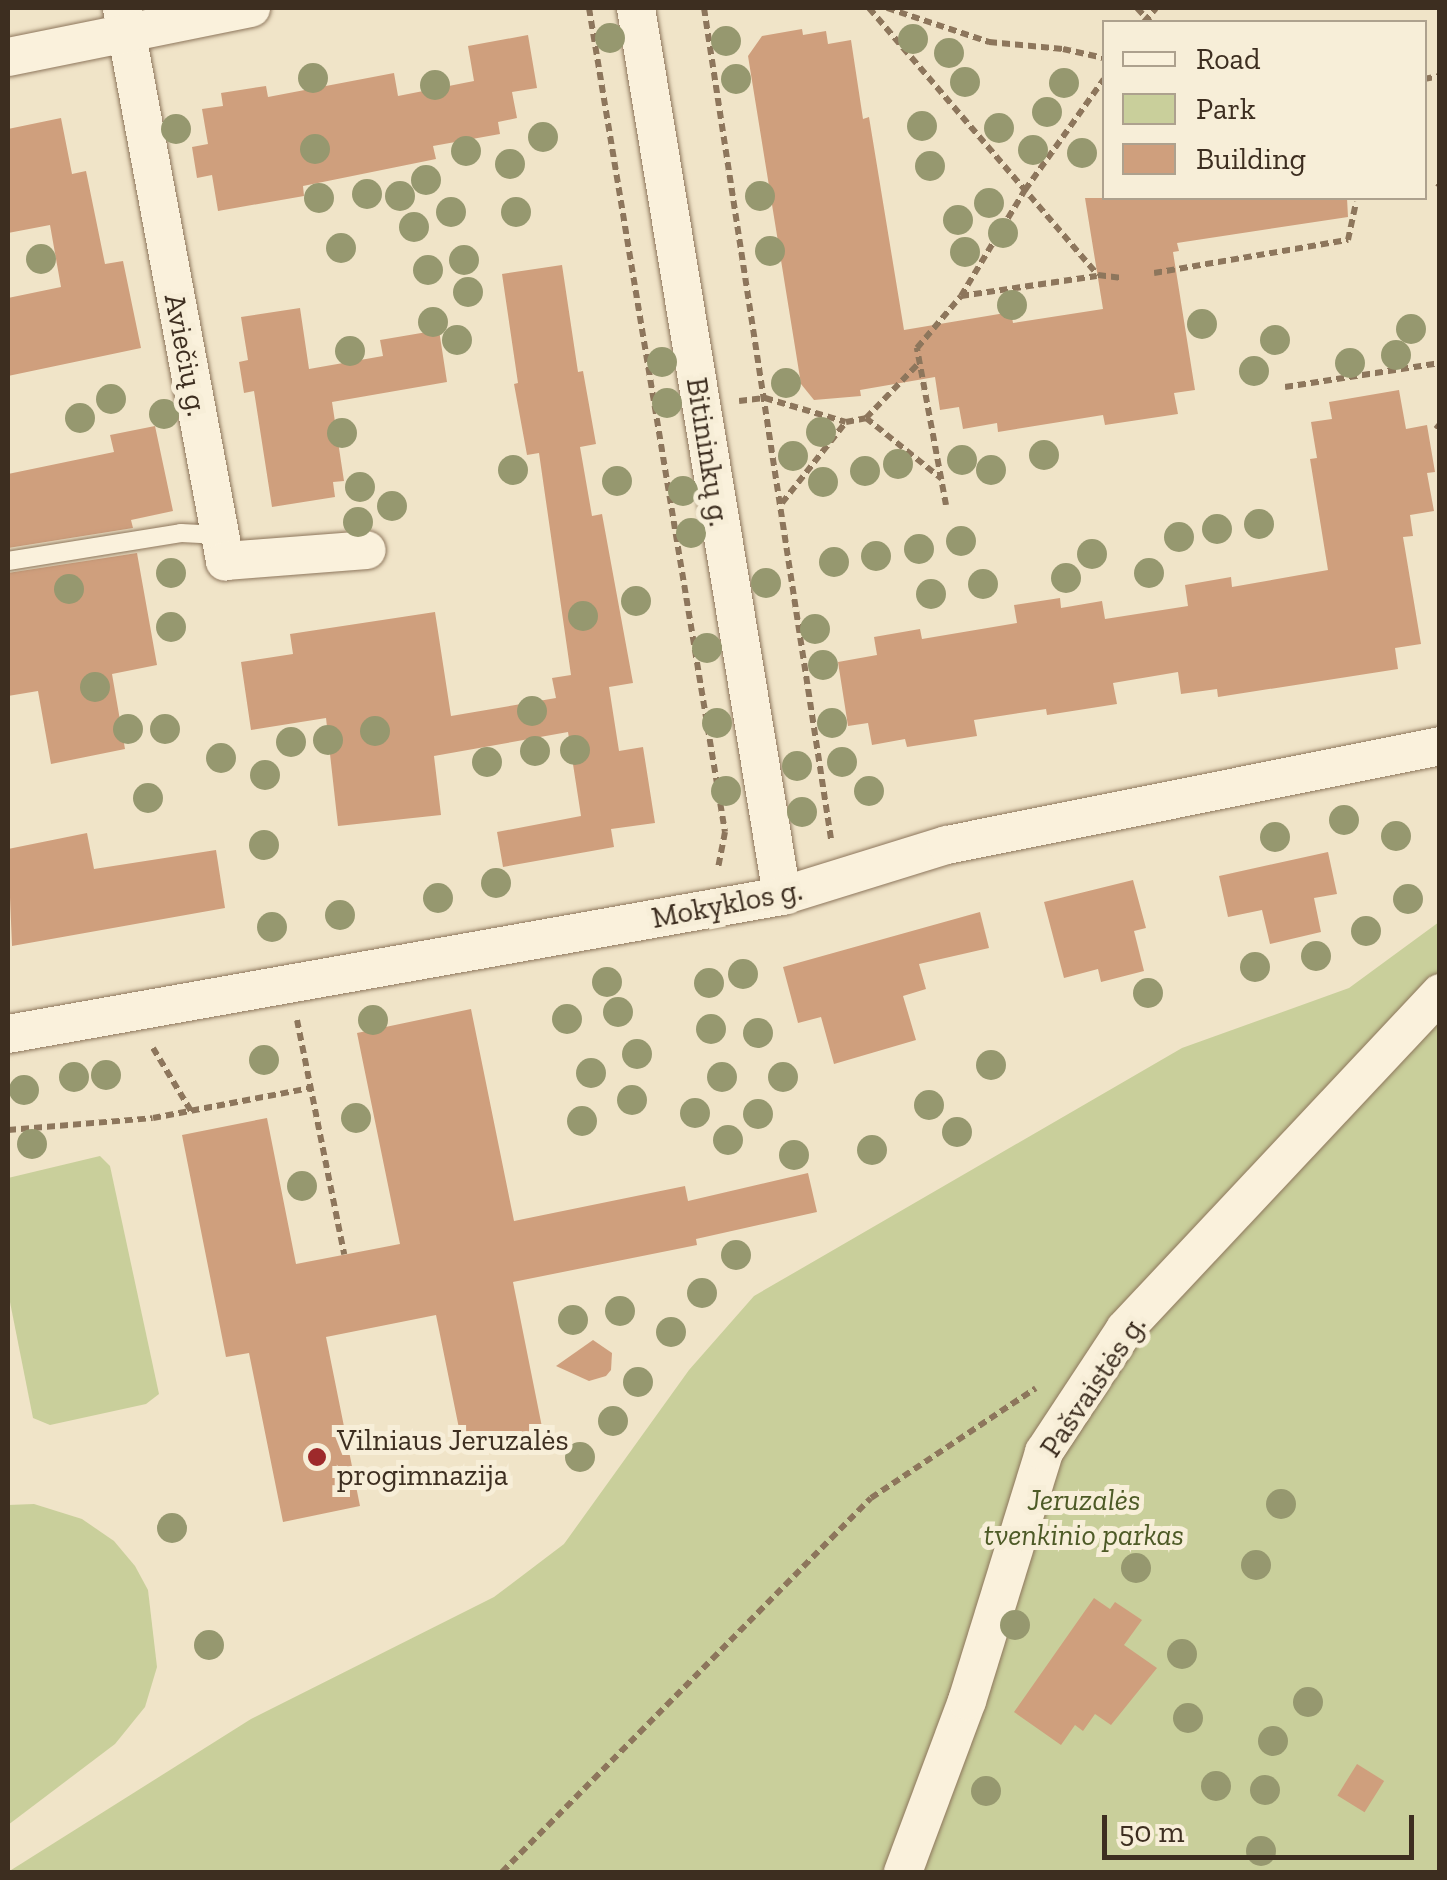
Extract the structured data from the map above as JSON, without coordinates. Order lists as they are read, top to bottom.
{
  "streets": {
    "street": [
      "Aviečių g.",
      "Bitininkų g.",
      "Mokyklos g.",
      "Pašvaistės g."
    ]
  },
  "crossings": [
    ["Bitininkų g.", "Mokyklos g."]
  ],
  "parks": ["Jeruzalės tvenkinio parkas"],
  "places": ["Vilniaus Jeruzalės progimnazija"],
  "legend": ["Road", "Park", "Building"],
  "scale_bar": "50 m"
}
